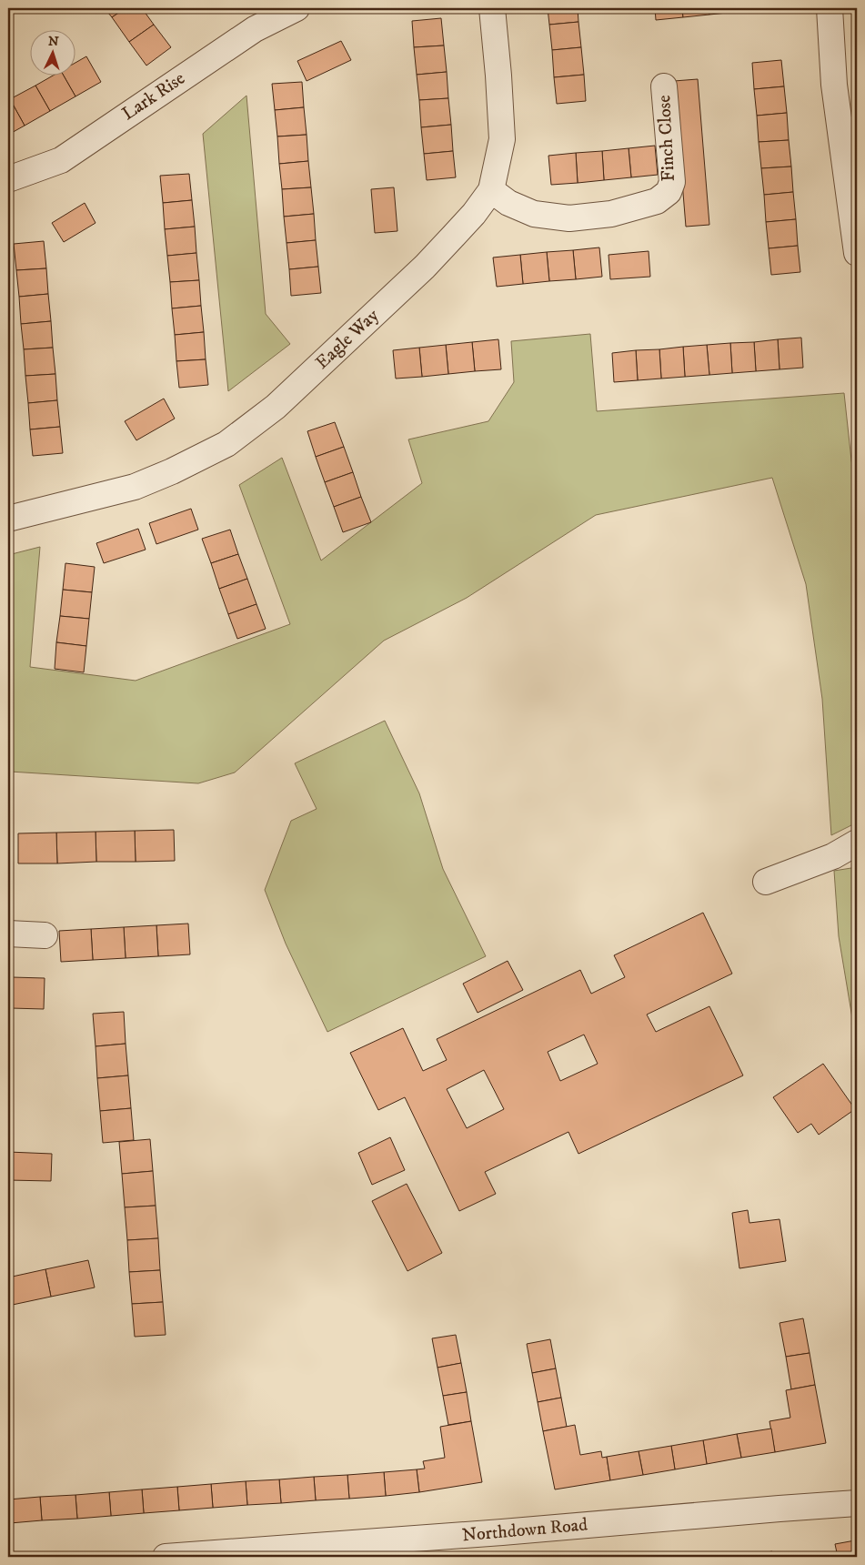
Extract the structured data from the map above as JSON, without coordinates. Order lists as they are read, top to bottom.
{
  "streets": {
    "street": [
      "Lark Rise",
      "Finch Close",
      "Eagle Way",
      "Northdown Road"
    ]
  },
  "crossings": [
    ["Finch Close", "Eagle Way"]
  ],
  "north": "top"
}
